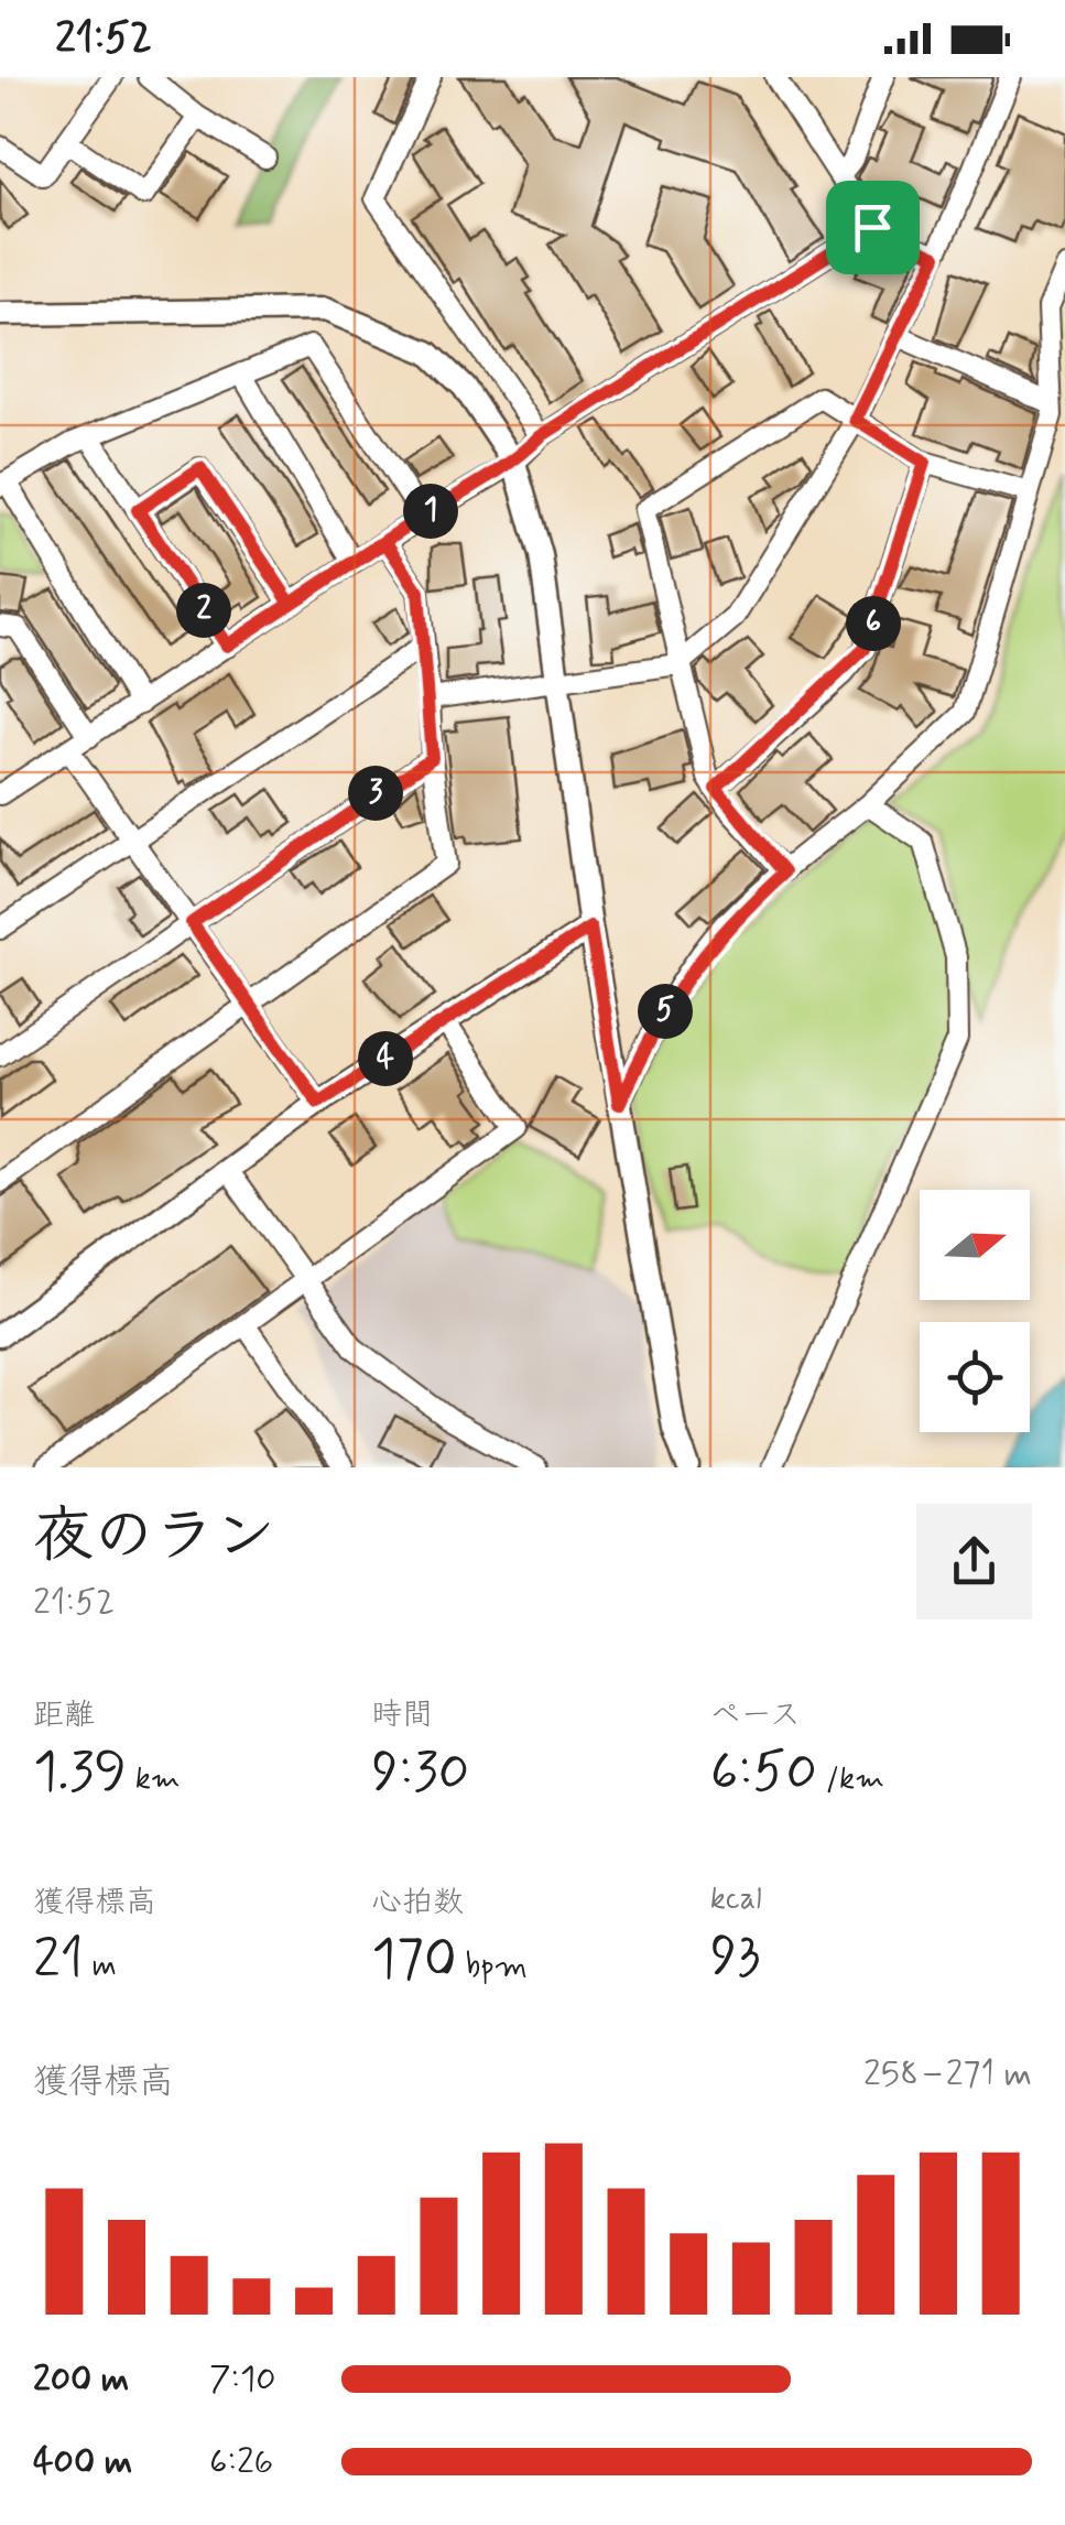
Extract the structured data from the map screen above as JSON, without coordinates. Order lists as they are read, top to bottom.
{
  "north": "right",
  "page": {
    "status": "21:52",
    "pins": [
      "1",
      "2",
      "6",
      "3",
      "5",
      "4"
    ],
    "heading": ["夜のラン", "21:52"],
    "stats": [
      ["距離", "1.39 km"],
      ["時間", "9:30"],
      ["ペース", "6:50 /km"],
      ["獲得標高", "21 m"],
      ["心拍数", "170 bpm"],
      ["kcal", "93"]
    ],
    "chart": ["獲得標高", "258–271 m"],
    "list": [
      {
        "name": "200 m",
        "note": "7:10"
      },
      {
        "name": "400 m",
        "note": "6:26"
      }
    ]
  }
}
